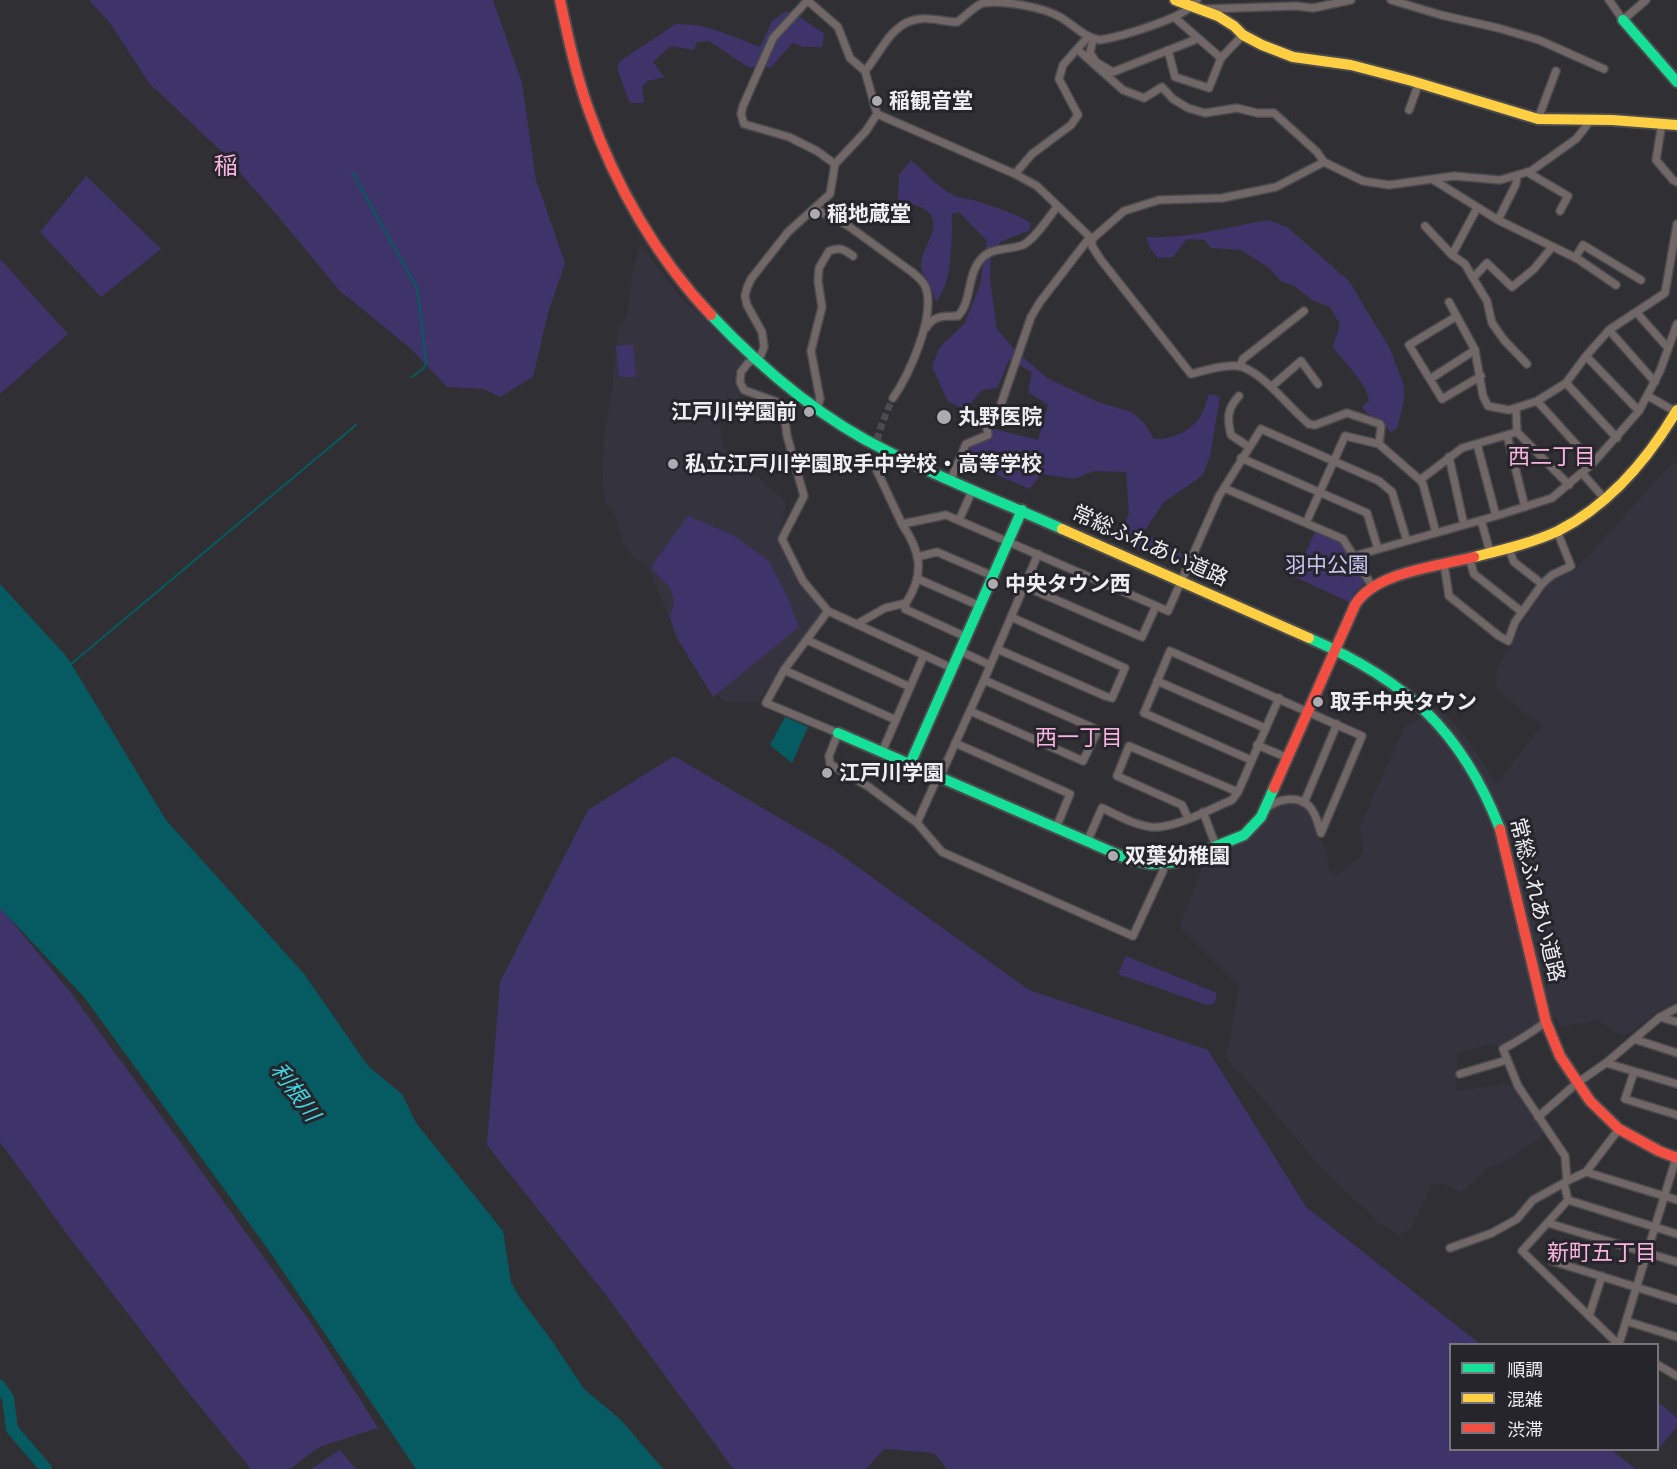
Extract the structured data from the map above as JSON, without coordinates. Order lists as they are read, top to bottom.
{
  "streets": {
    "street": ["常総ふれあい道路"]
  },
  "districts": [
    "稲",
    "西二丁目",
    "西一丁目",
    "新町五丁目"
  ],
  "water": ["利根川"],
  "parks": ["羽中公園"],
  "places": [
    "稲観音堂",
    "稲地蔵堂",
    "江戸川学園前",
    "丸野医院",
    "私立江戸川学園取手中学校・高等学校",
    "中央タウン西",
    "取手中央タウン",
    "江戸川学園",
    "双葉幼稚園"
  ],
  "legend": ["順調", "混雑", "渋滞"]
}
